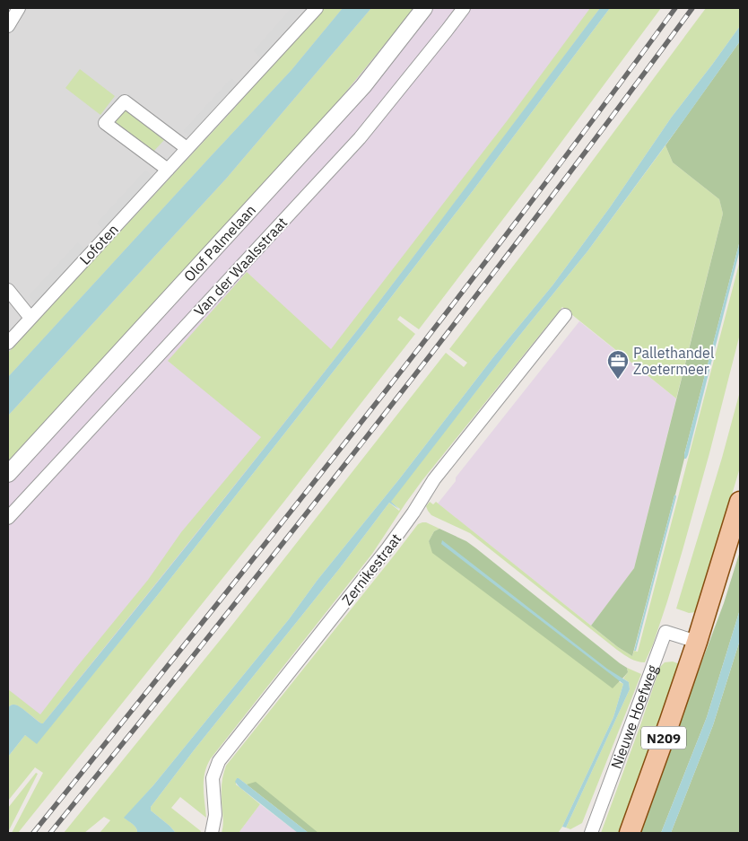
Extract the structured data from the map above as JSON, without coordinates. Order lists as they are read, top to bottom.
{
  "streets": {
    "main road": ["N209"],
    "street": [
      "Olof Palmelaan",
      "Lofoten",
      "Van der Waalsstraat",
      "Zernikestraat",
      "Nieuwe Hoefweg"
    ]
  },
  "crossings": [
    ["Nieuwe Hoefweg", "N209"]
  ],
  "places": {
    "office": ["Pallethandel Zoetermeer"]
  }
}
